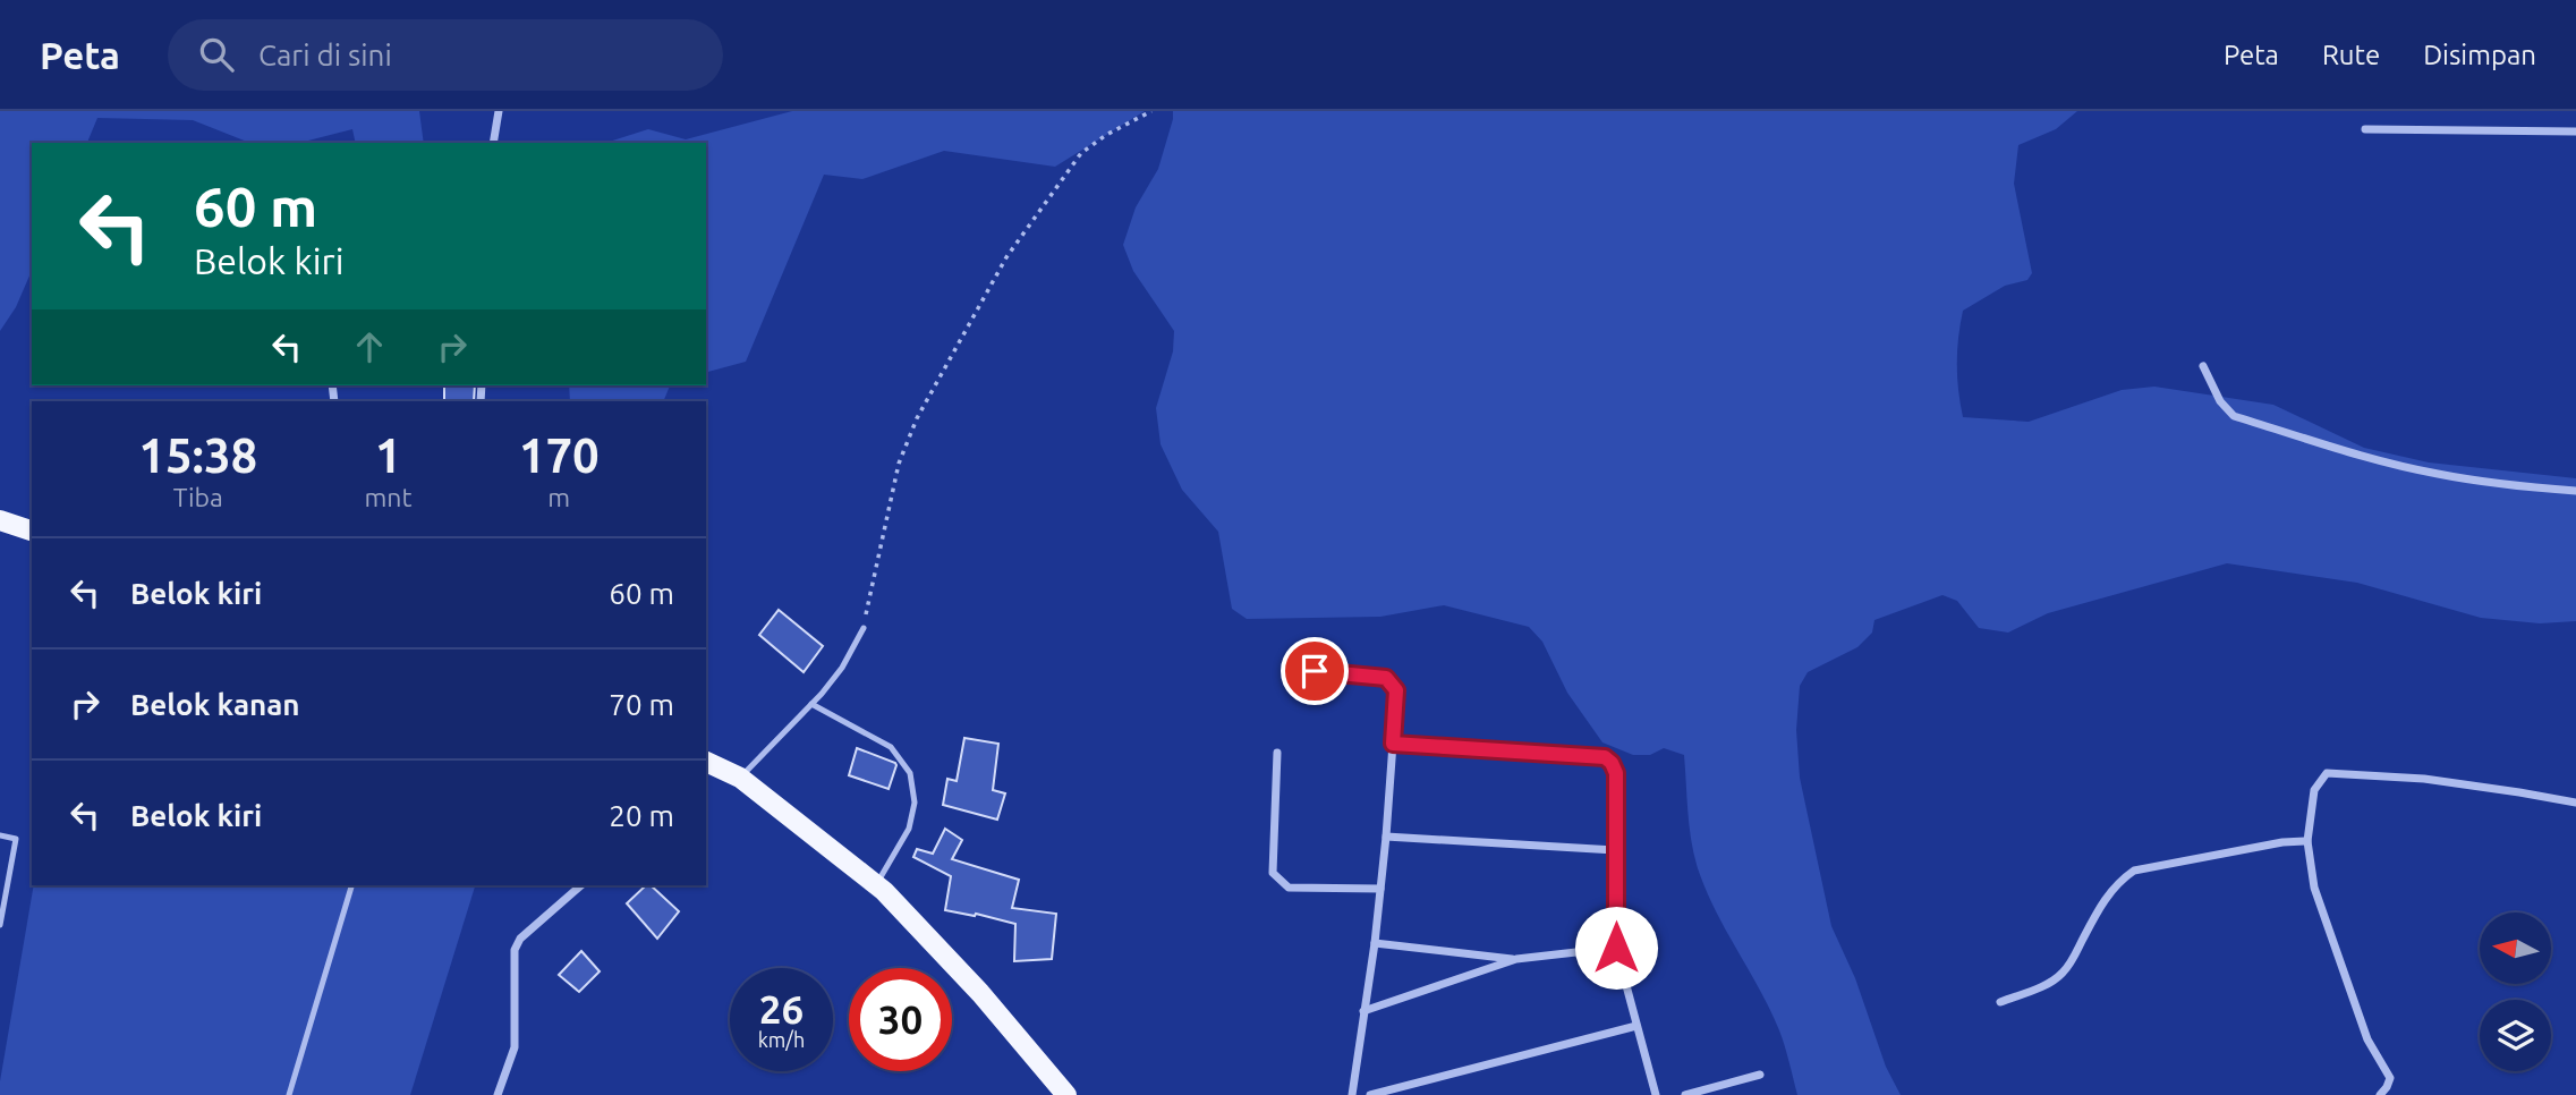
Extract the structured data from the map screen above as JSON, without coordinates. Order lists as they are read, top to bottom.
{
  "north": "left",
  "page": {
    "header": "Peta",
    "search": "Cari di sini",
    "nav": ["Peta", "Rute", "Disimpan"],
    "turn": ["60 m", "Belok kiri"],
    "eta": [
      "15:38",
      "Tiba",
      "1",
      "mnt",
      "170",
      "m"
    ],
    "list": [
      {
        "name": "Belok kiri",
        "value": "60 m"
      },
      {
        "name": "Belok kanan",
        "value": "70 m"
      },
      {
        "name": "Belok kiri",
        "value": "20 m"
      }
    ],
    "speed": "26 km/h",
    "limit": "30"
  }
}
